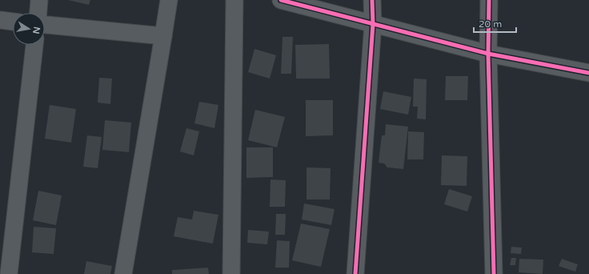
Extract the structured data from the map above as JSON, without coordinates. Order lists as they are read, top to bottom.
{
  "scale_bar": "20 m",
  "north": "right"
}
